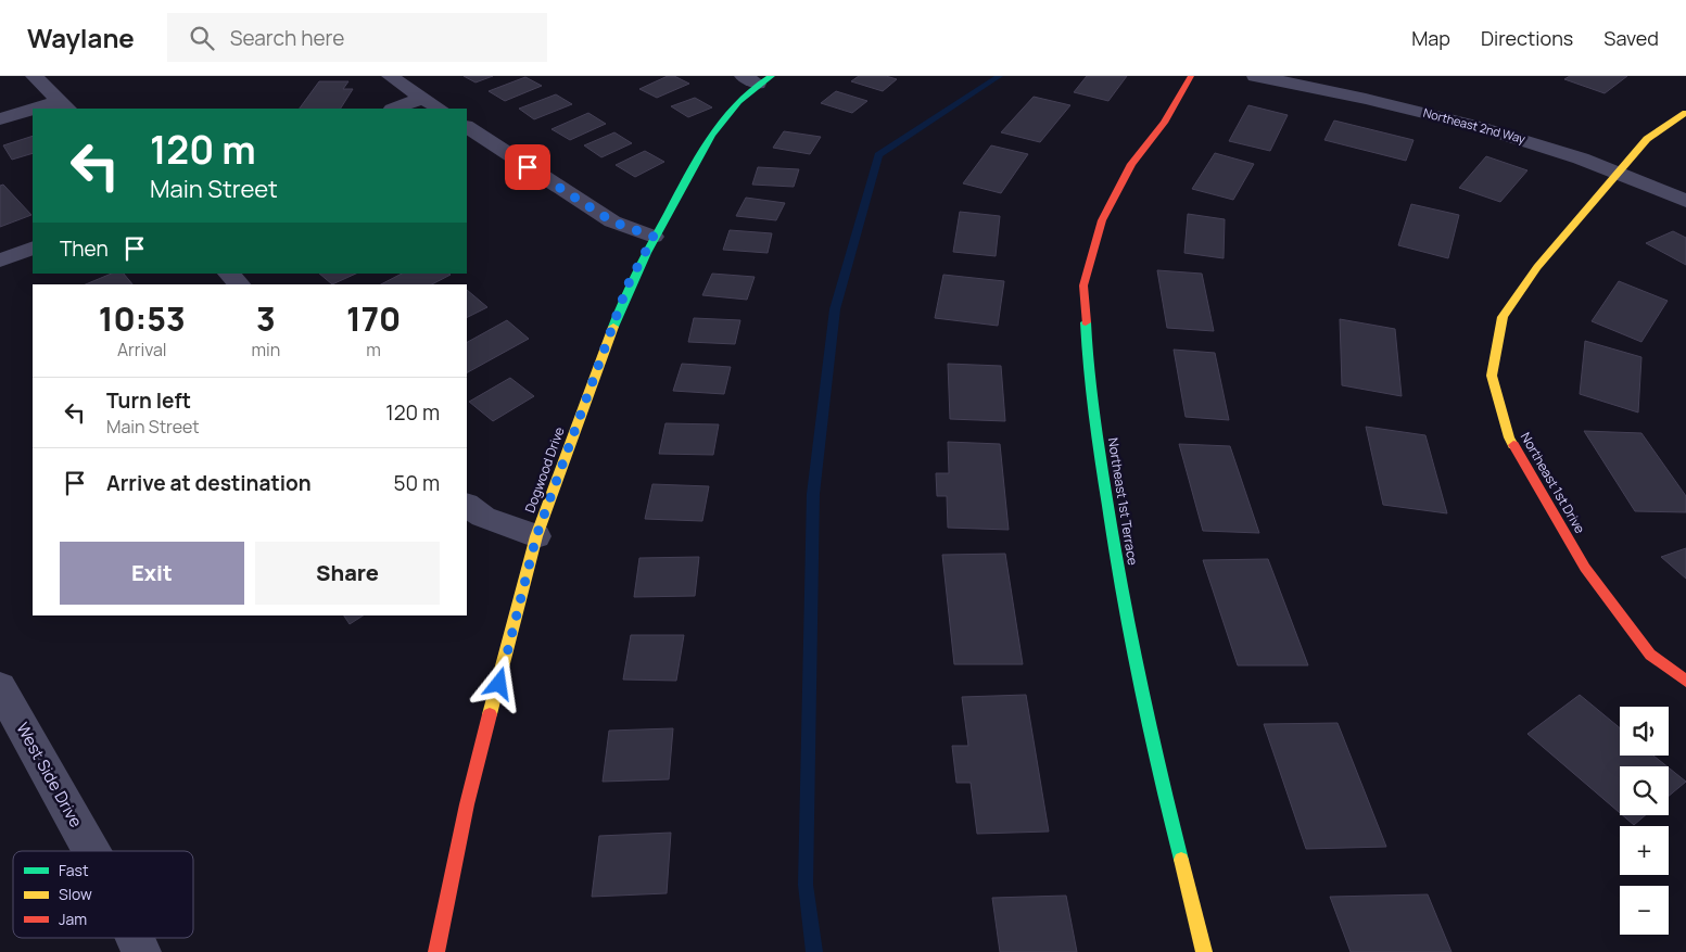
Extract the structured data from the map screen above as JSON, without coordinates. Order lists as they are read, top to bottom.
{
  "streets": {
    "street": [
      "Northeast 2nd Way",
      "Dogwood Drive",
      "Northeast 1st Drive",
      "Northeast 1st Terrace",
      "West Side Drive"
    ]
  },
  "crossings": [
    ["Northeast 2nd Way", "Northeast 1st Drive"]
  ],
  "legend": ["Fast", "Slow", "Jam"],
  "page": {
    "header": "Waylane",
    "search": "Search here",
    "nav": ["Map", "Directions", "Saved"],
    "turn": ["120 m", "Main Street"],
    "then": "Then",
    "eta": [
      "10:53",
      "Arrival",
      "3",
      "min",
      "170",
      "m"
    ],
    "list": [
      {
        "name": "Turn left",
        "note": "Main Street",
        "value": "120 m"
      },
      {
        "name": "Arrive at destination",
        "value": "50 m"
      }
    ],
    "buttons": ["Exit", "Share"],
    "map_buttons": ["+", "−"]
  }
}
